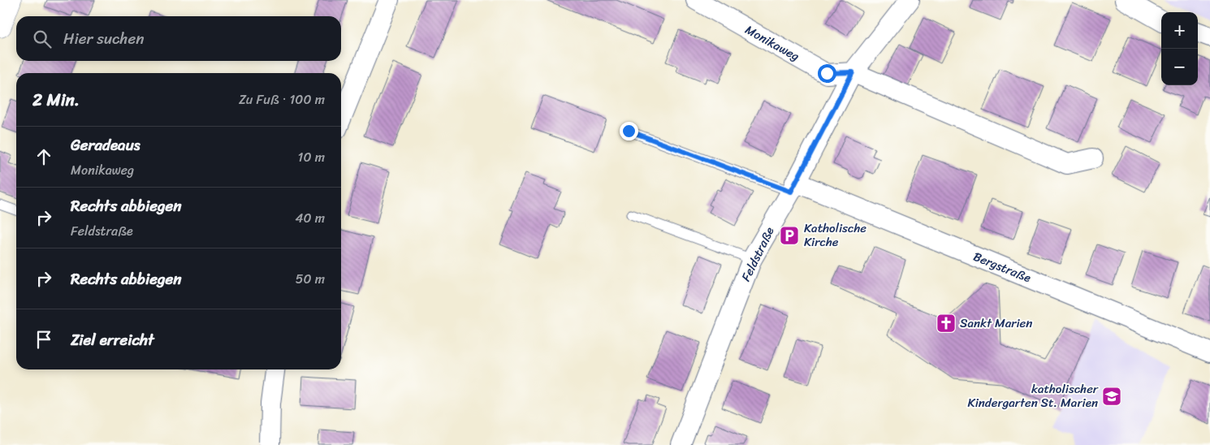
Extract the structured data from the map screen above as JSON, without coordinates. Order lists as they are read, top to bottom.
{
  "streets": {
    "street": ["Monikaweg", "Feldstraße", "Bergstraße"]
  },
  "crossings": [
    ["Monikaweg", "Feldstraße"],
    ["Feldstraße", "Bergstraße"]
  ],
  "places": {
    "parking": ["Katholische Kirche"],
    "church": ["Sankt Marien"],
    "school or university": ["katholischer Kindergarten St. Marien"]
  },
  "page": {
    "map_buttons": ["+", "−"],
    "search": "Hier suchen",
    "heading": ["2 Min.", "Zu Fuß · 100 m"],
    "list": [
      ["Geradeaus", "Monikaweg", "10 m"],
      ["Rechts abbiegen", "Feldstraße", "40 m"],
      ["Rechts abbiegen", "50 m"],
      "Ziel erreicht"
    ]
  }
}
